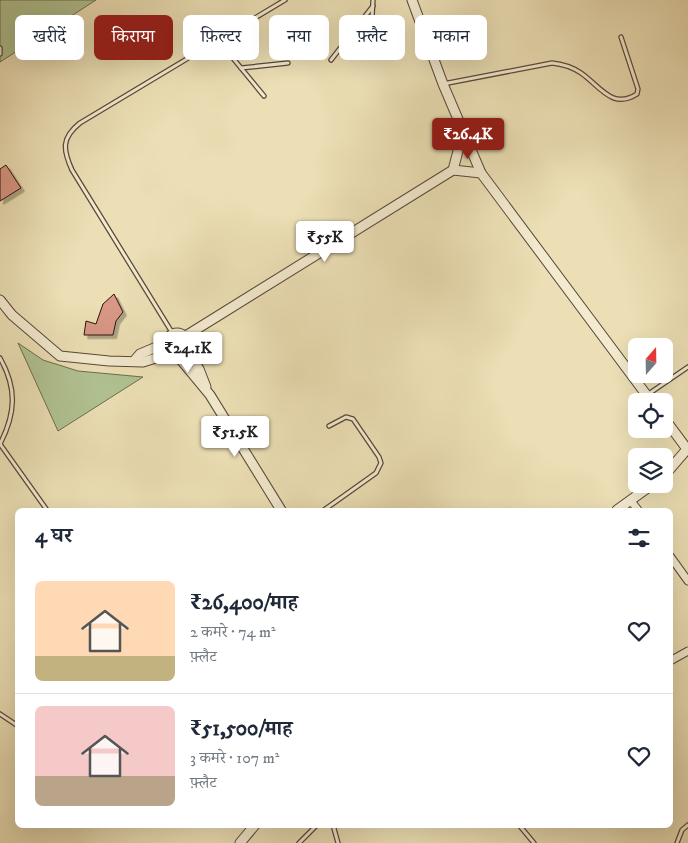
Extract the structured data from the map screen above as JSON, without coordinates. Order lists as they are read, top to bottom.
{
  "north": "top",
  "page": {
    "chip": [
      "खरीदें",
      "किराया",
      "फ़िल्टर",
      "नया",
      "फ़्लैट",
      "मकान"
    ],
    "price": [
      "₹26.4K",
      "₹55K",
      "₹24.1K",
      "₹51.5K"
    ],
    "heading": "4 घर",
    "list": [
      {
        "name": "₹26,400/माह",
        "note": "2 कमरे · 74 m² · फ़्लैट"
      },
      {
        "name": "₹51,500/माह",
        "note": "3 कमरे · 107 m² · फ़्लैट"
      }
    ]
  }
}
